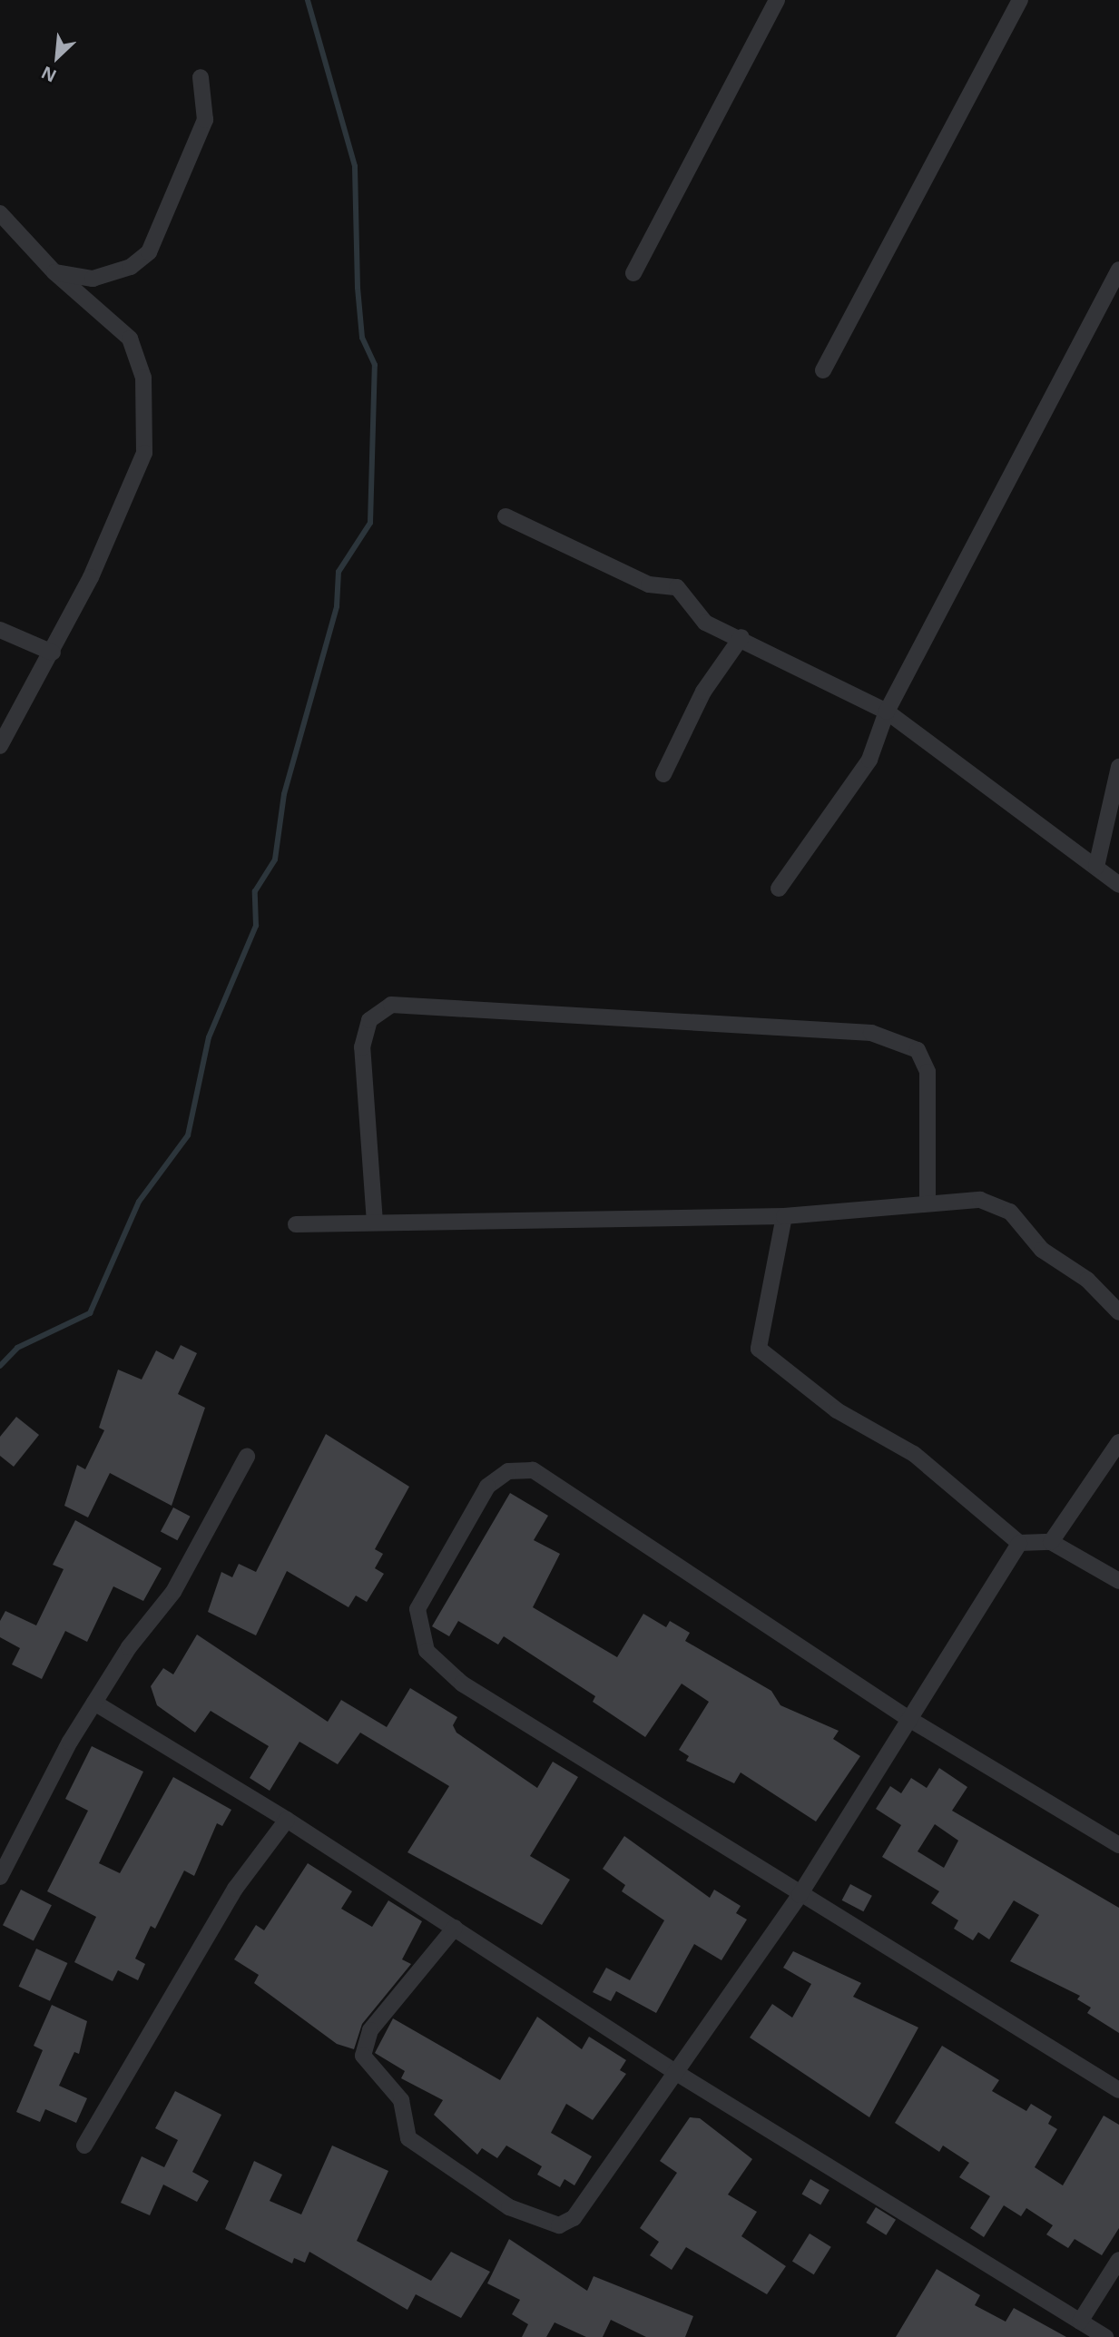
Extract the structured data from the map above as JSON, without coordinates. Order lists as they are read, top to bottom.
{
  "north": "bottom left"
}
